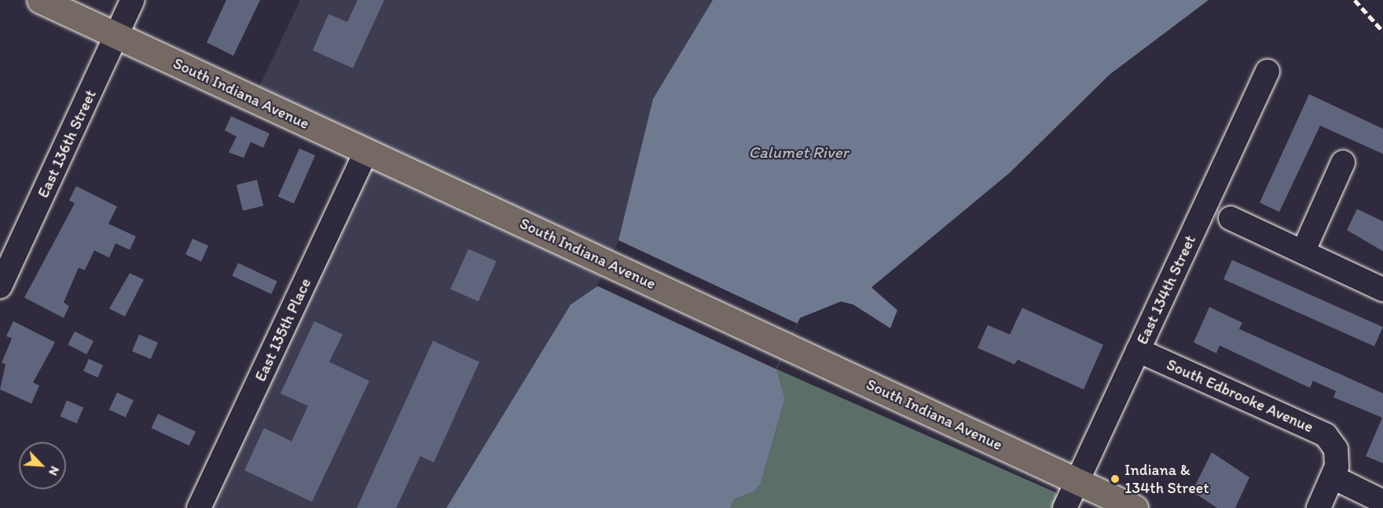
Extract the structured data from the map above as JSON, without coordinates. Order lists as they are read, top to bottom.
{
  "streets": {
    "main road": ["South Indiana Avenue"],
    "street": [
      "East 136th Street",
      "East 134th Street",
      "East 135th Place",
      "South Edbrooke Avenue"
    ]
  },
  "crossings": [
    ["South Indiana Avenue", "East 136th Street"],
    ["South Indiana Avenue", "East 134th Street"],
    ["South Indiana Avenue", "East 135th Place"],
    ["East 134th Street", "South Edbrooke Avenue"]
  ],
  "water": ["Calumet River"],
  "places": ["Indiana & 134th Street"],
  "north": "bottom right"
}
